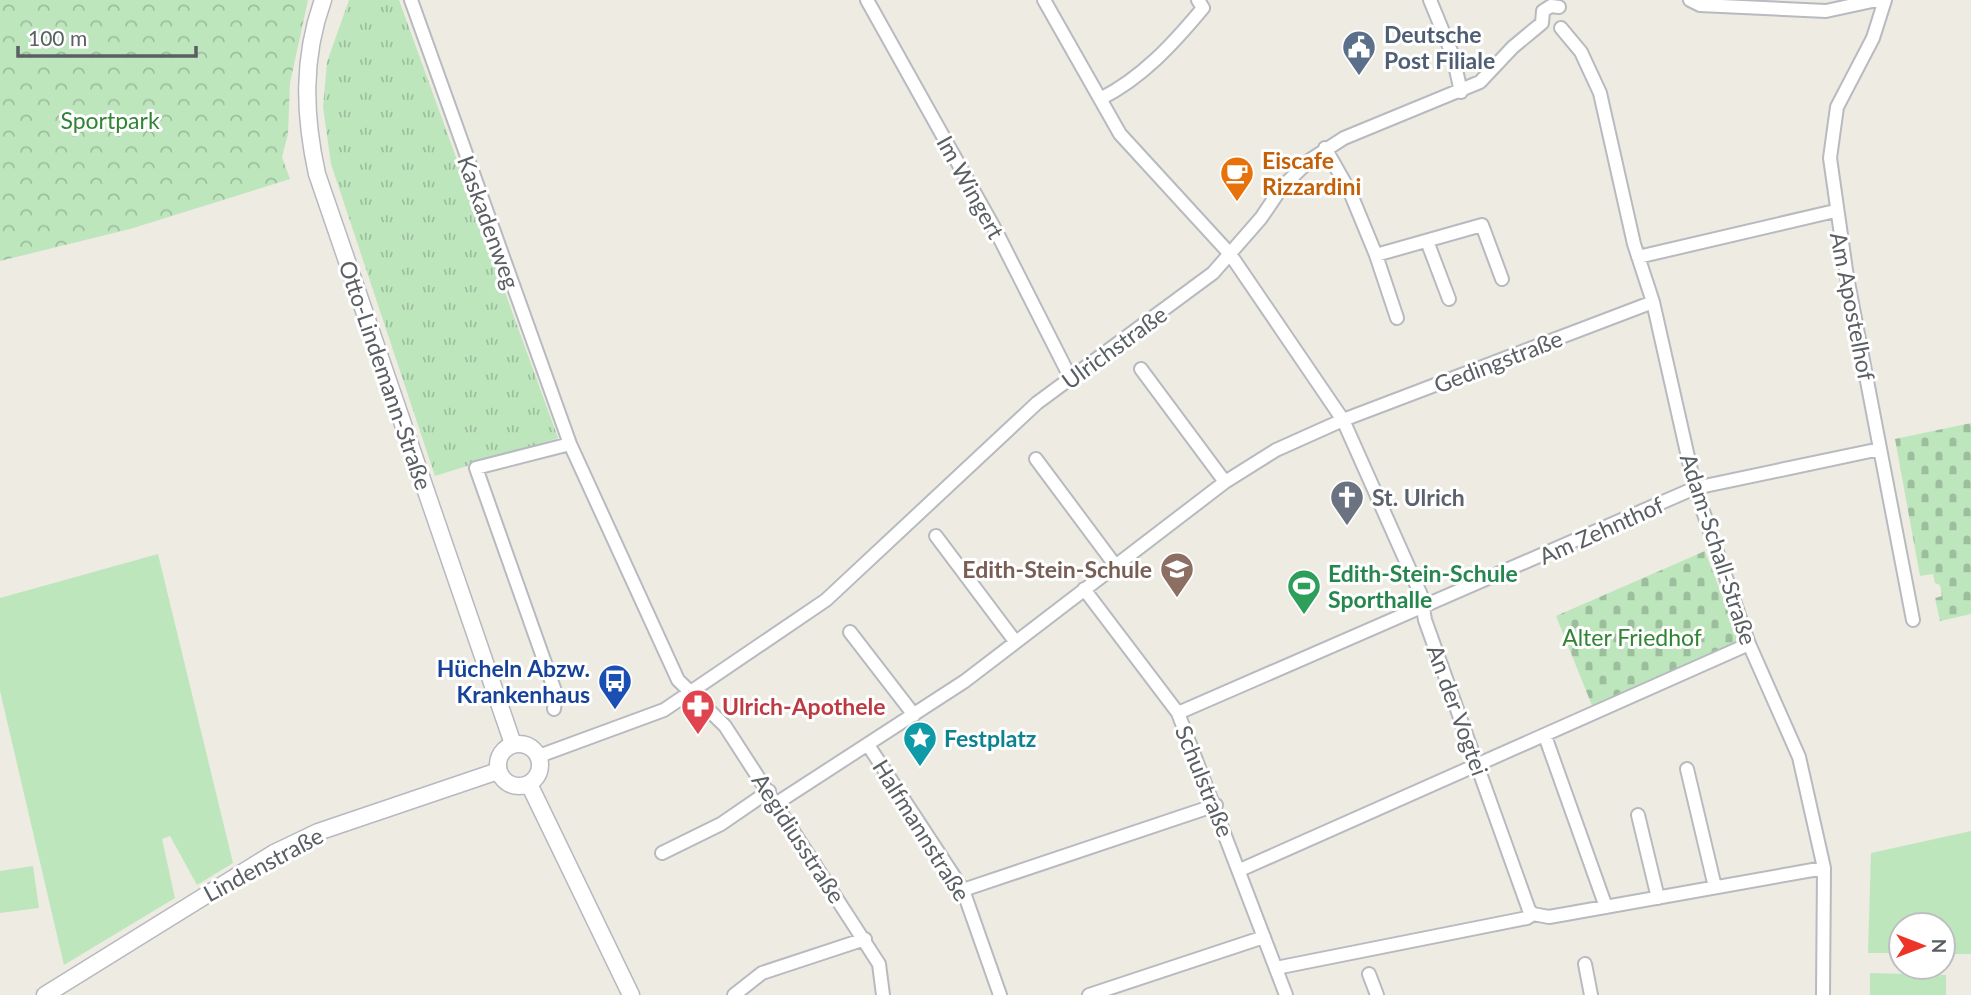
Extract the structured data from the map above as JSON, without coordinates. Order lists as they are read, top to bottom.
{
  "streets": {
    "street": [
      "Im Wingert",
      "Kaskadenweg",
      "Am Apostelhof",
      "Ulrichstraße",
      "Gedingstraße",
      "Otto-Lindemann-Straße",
      "Am Zehnthof",
      "Adam-Schall-Straße",
      "An der Vogtei",
      "Schulstraße",
      "Halfmannstraße",
      "Aegidiusstraße",
      "Lindenstraße"
    ]
  },
  "crossings": [
    ["Im Wingert", "Ulrichstraße"],
    ["Kaskadenweg", "Ulrichstraße"],
    ["Kaskadenweg", "Aegidiusstraße"],
    ["Am Apostelhof", "Am Zehnthof"],
    ["Ulrichstraße", "Adam-Schall-Straße"],
    ["Ulrichstraße", "An der Vogtei"],
    ["Ulrichstraße", "Aegidiusstraße"],
    ["Gedingstraße", "Adam-Schall-Straße"],
    ["Gedingstraße", "An der Vogtei"],
    ["Gedingstraße", "Schulstraße"],
    ["Gedingstraße", "Halfmannstraße"],
    ["Gedingstraße", "Aegidiusstraße"],
    ["Otto-Lindemann-Straße", "Lindenstraße"],
    ["Am Zehnthof", "Adam-Schall-Straße"],
    ["Am Zehnthof", "An der Vogtei"],
    ["Am Zehnthof", "Schulstraße"]
  ],
  "parks": ["Sportpark", "Alter Friedhof"],
  "places": {
    "public building": ["Deutsche Post Filiale"],
    "cafe": ["Eiscafe Rizzardini"],
    "church": ["St. Ulrich"],
    "school or university": ["Edith-Stein-Schule"],
    "sports": ["Edith-Stein-Schule Sporthalle"],
    "bus stop": ["Hücheln Abzw. Krankenhaus"],
    "pharmacy": ["Ulrich-Apothele"],
    "place": ["Festplatz"]
  },
  "scale_bar": "100 m",
  "north": "right"
}
